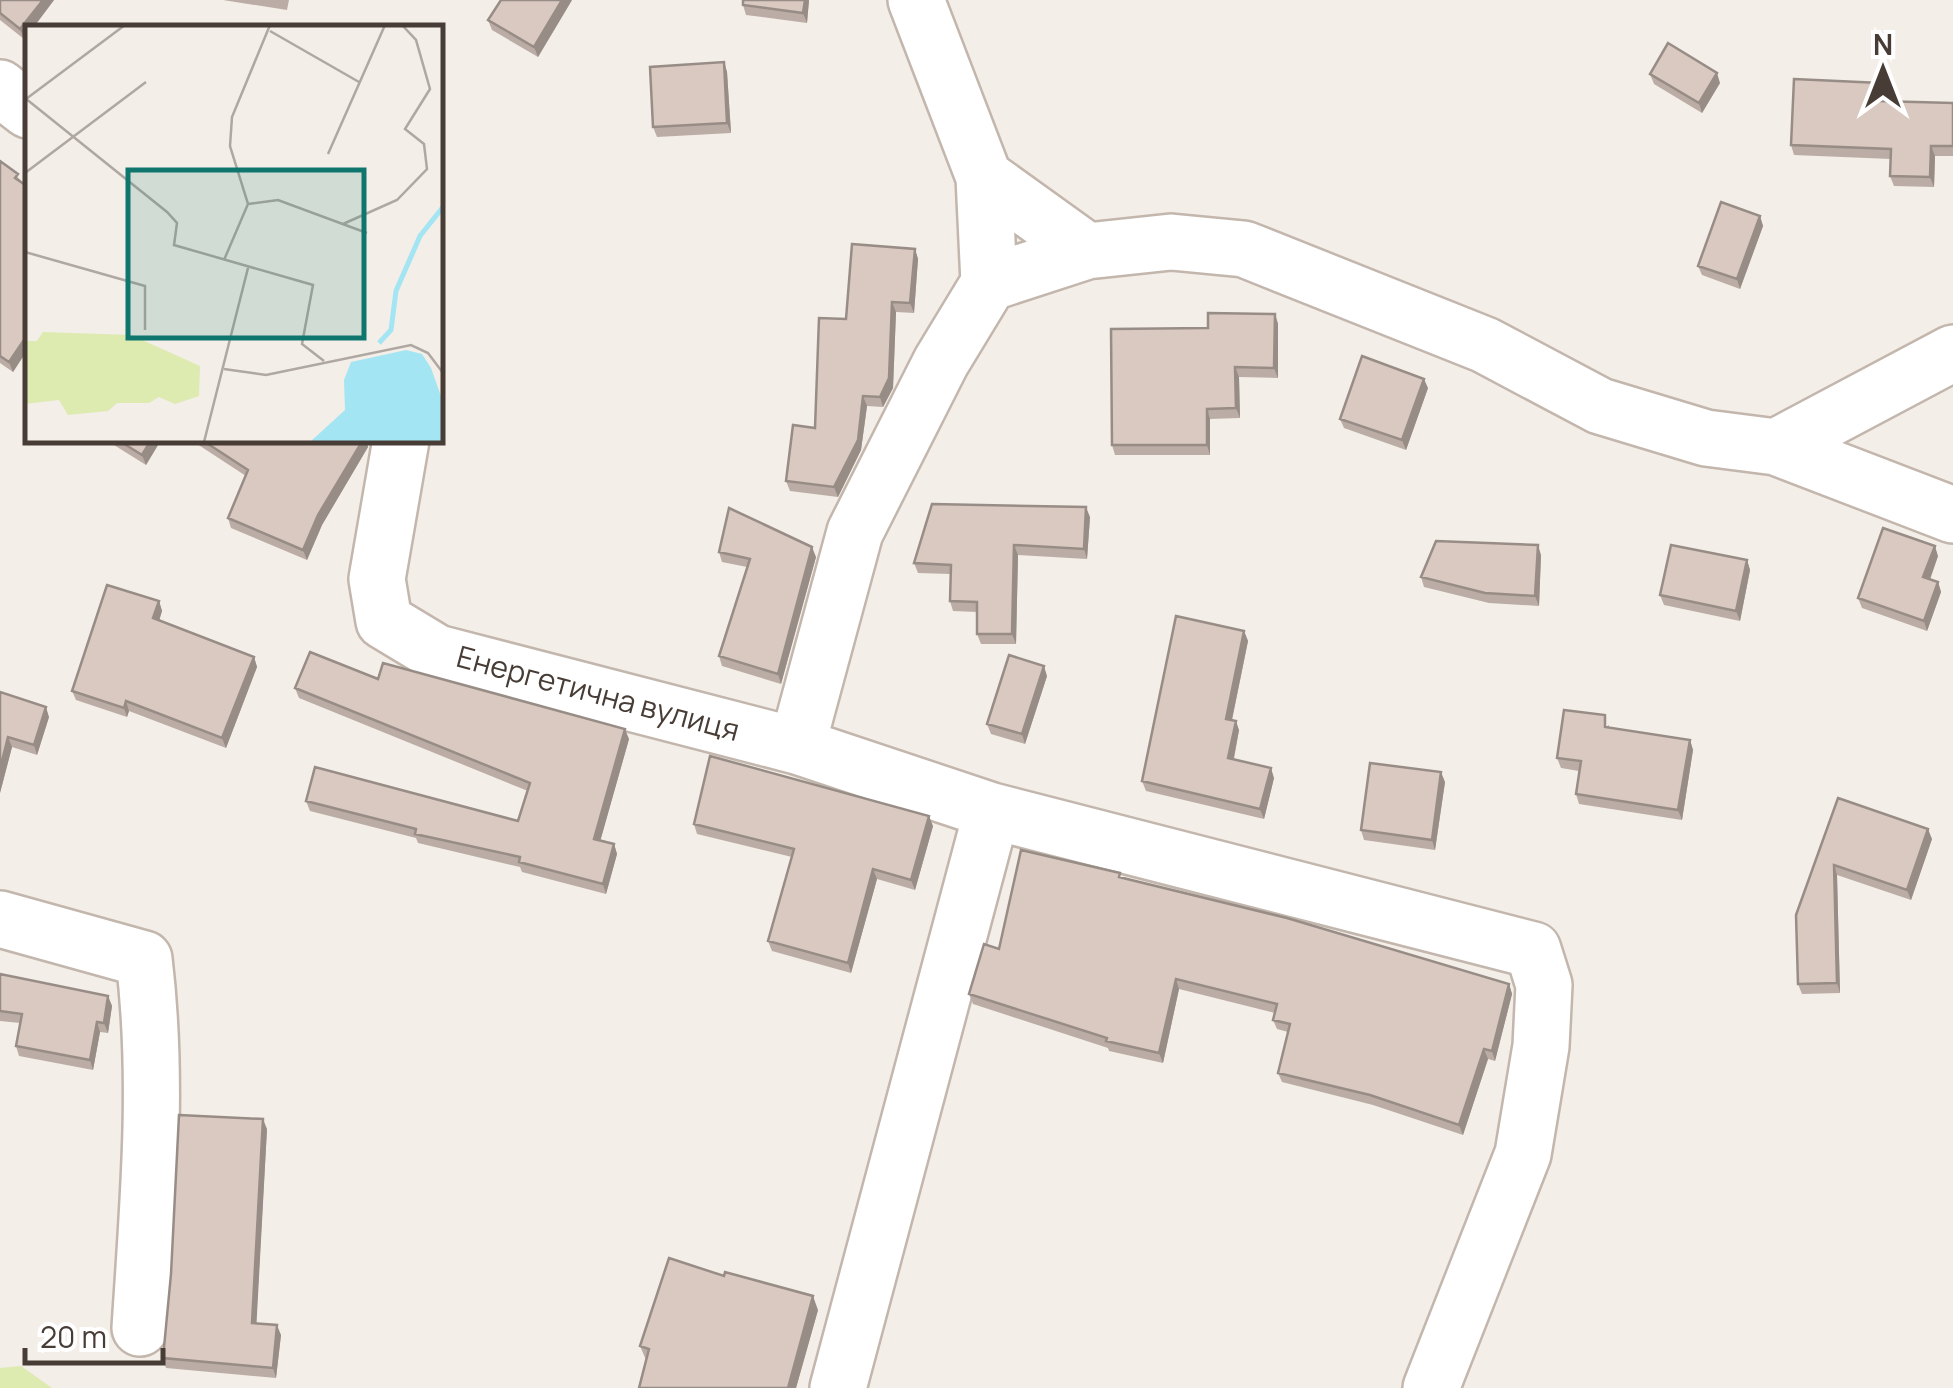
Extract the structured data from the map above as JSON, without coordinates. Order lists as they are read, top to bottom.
{
  "streets": {
    "street": ["Енергетична вулиця"]
  },
  "scale_bar": "20 m",
  "north": "top"
}
